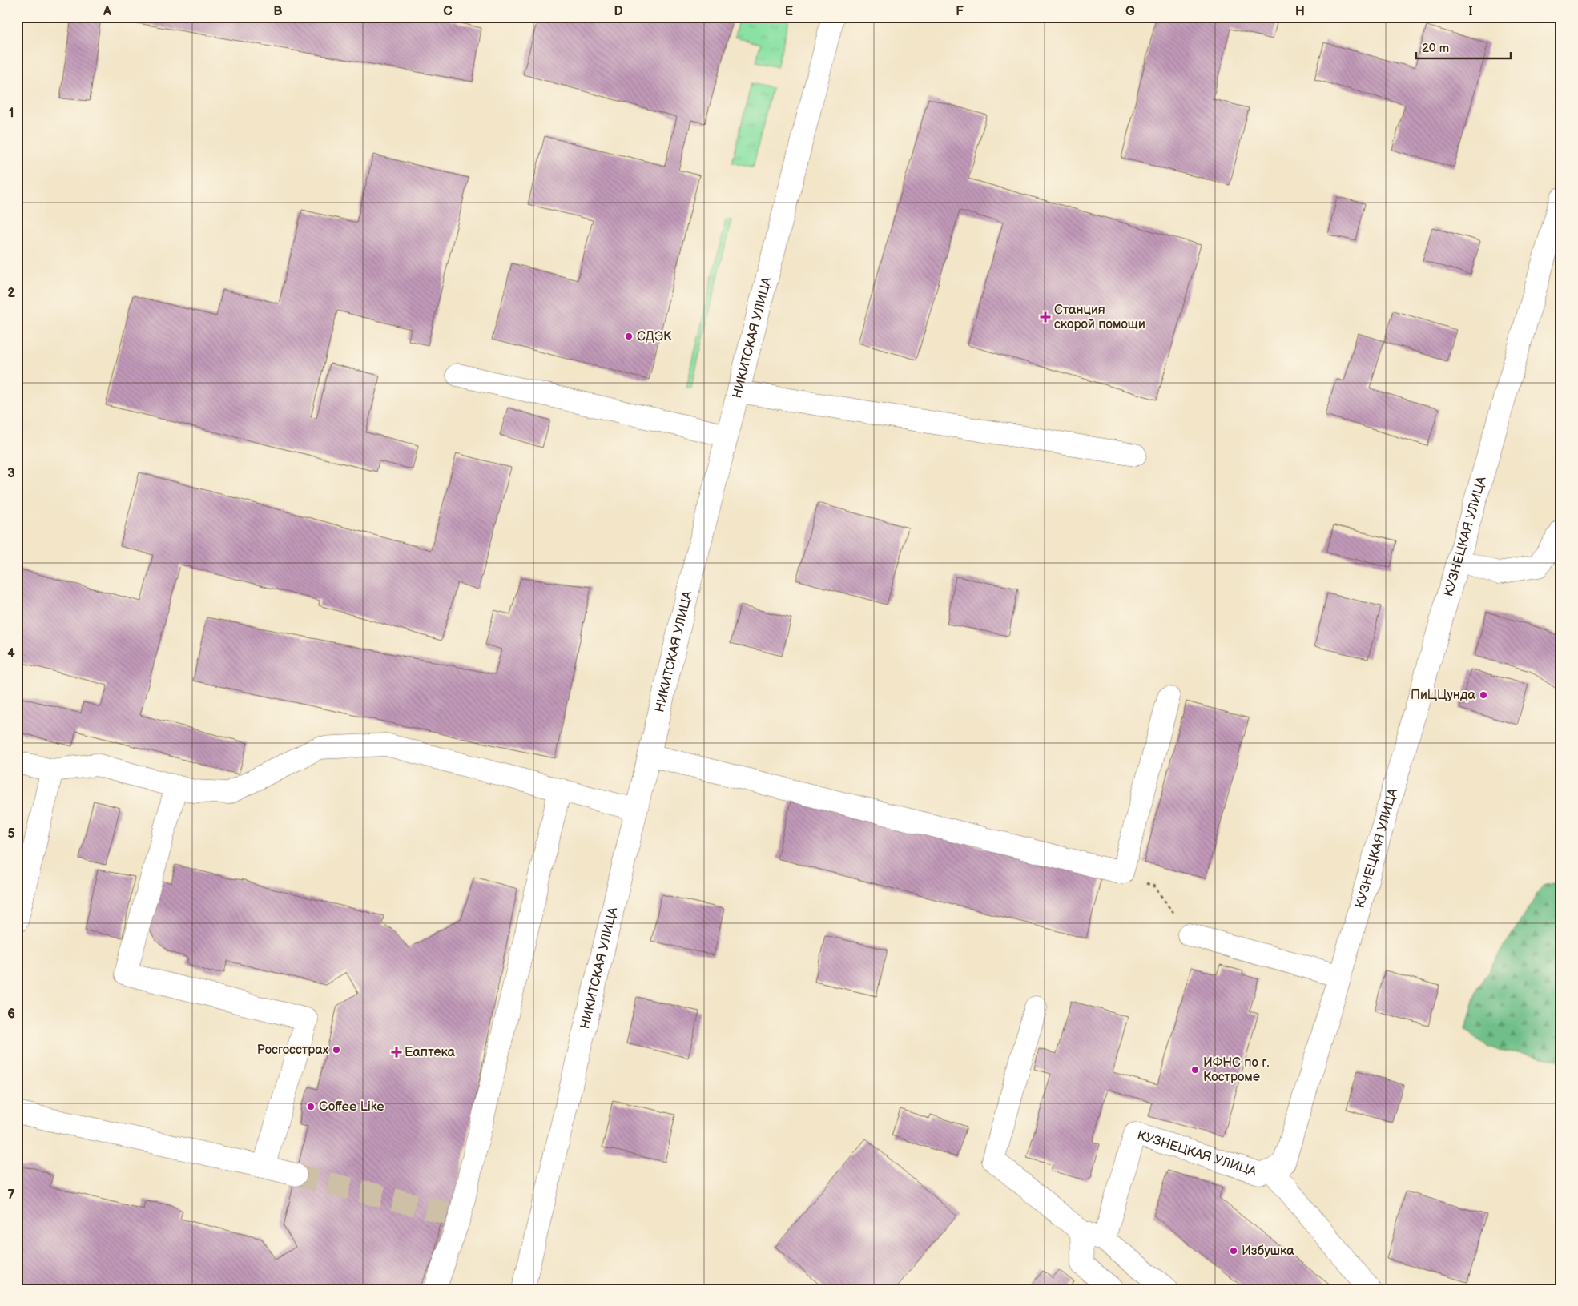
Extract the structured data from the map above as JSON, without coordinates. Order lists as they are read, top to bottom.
{
  "streets": {
    "street": ["НИКИТСКАЯ УЛИЦА", "КУЗНЕЦКАЯ УЛИЦА"]
  },
  "places": {
    "health": ["Станция скорой помощи", "Еаптека"],
    "other": [
      "СДЭК",
      "ПиЦЦунда",
      "Росгосстрах",
      "ИФНС по г. Костроме",
      "Coffee Like",
      "Избушка"
    ]
  },
  "scale_bar": "20 m",
  "grid": {
    "columns": [
      "A",
      "B",
      "C",
      "D",
      "E",
      "F",
      "G",
      "H",
      "I"
    ],
    "rows": [
      "1",
      "2",
      "3",
      "4",
      "5",
      "6",
      "7"
    ]
  }
}
